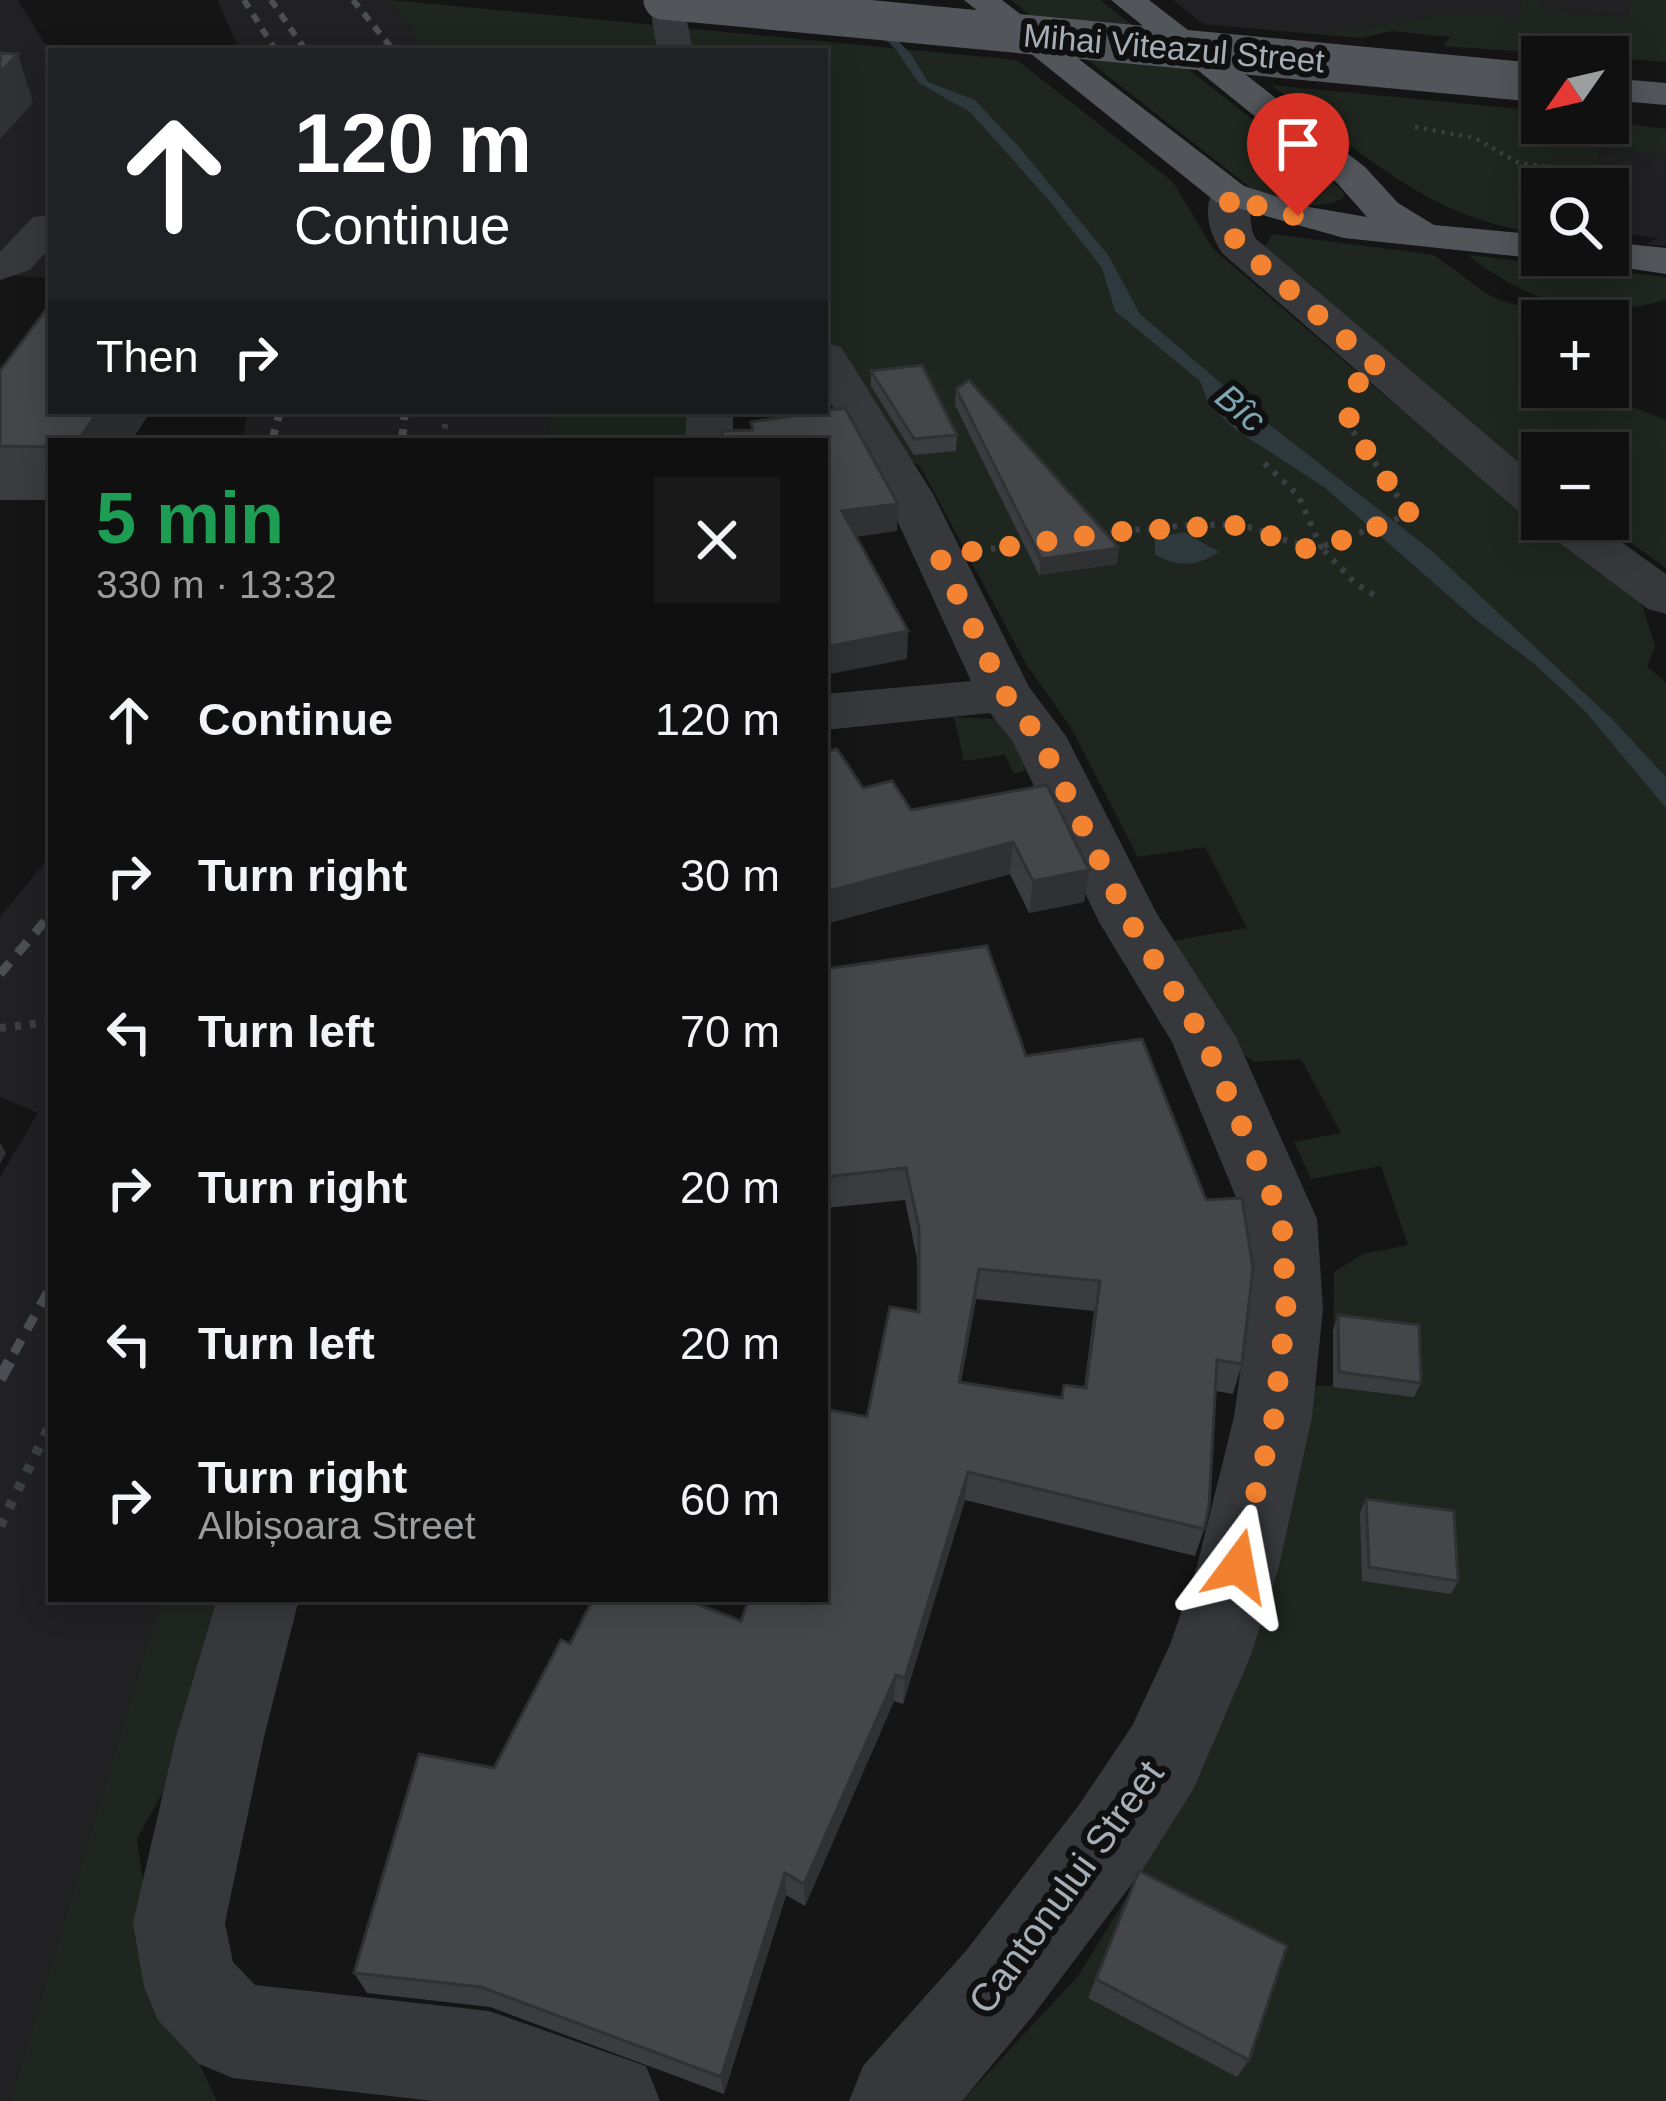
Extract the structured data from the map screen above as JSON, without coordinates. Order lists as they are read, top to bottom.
{
  "streets": {
    "main road": ["Mihai Viteazul Street"],
    "street": ["Cantonului Street"]
  },
  "water": ["Bîc"],
  "north": "bottom left",
  "page": {
    "map_buttons": ["+", "−"],
    "turn": ["120 m", "Continue"],
    "then": "Then",
    "heading": ["5 min", "330 m · 13:32"],
    "list": [
      {
        "name": "Continue",
        "value": "120 m"
      },
      {
        "name": "Turn right",
        "value": "30 m"
      },
      {
        "name": "Turn left",
        "value": "70 m"
      },
      {
        "name": "Turn right",
        "value": "20 m"
      },
      {
        "name": "Turn left",
        "value": "20 m"
      },
      {
        "name": "Turn right",
        "note": "Albișoara Street",
        "value": "60 m"
      }
    ]
  }
}
